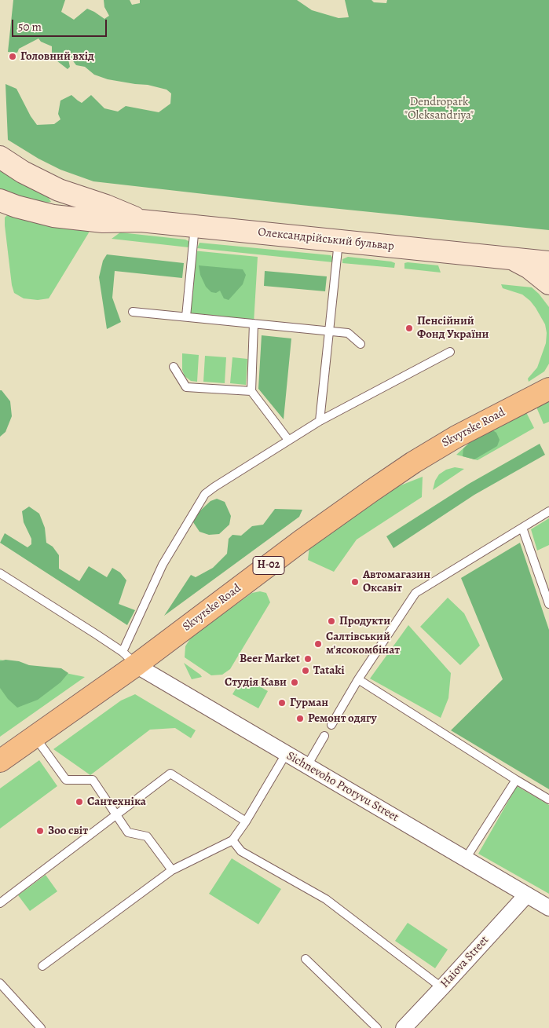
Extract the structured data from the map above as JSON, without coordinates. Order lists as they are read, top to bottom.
{
  "streets": {
    "main road": ["Олександрійський бульвар", "Skvyrske Road", "Н-02"],
    "street": ["Sichnevoho Proryvu Street", "Haiova Street"]
  },
  "crossings": [
    ["Skvyrske Road", "Sichnevoho Proryvu Street"],
    ["Sichnevoho Proryvu Street", "Haiova Street"]
  ],
  "parks": ["Dendropark \"Oleksandriya\""],
  "places": [
    "Головний вхід",
    "Пенсійний Фонд України",
    "Автомагазин Оксавіт",
    "Продукти",
    "Салтівський м'ясокомбінат",
    "Beer Market",
    "Tataki",
    "Студія Кави",
    "Гурман",
    "Ремонт одягу",
    "Сантехніка",
    "Зоо світ"
  ],
  "scale_bar": "50 m"
}
